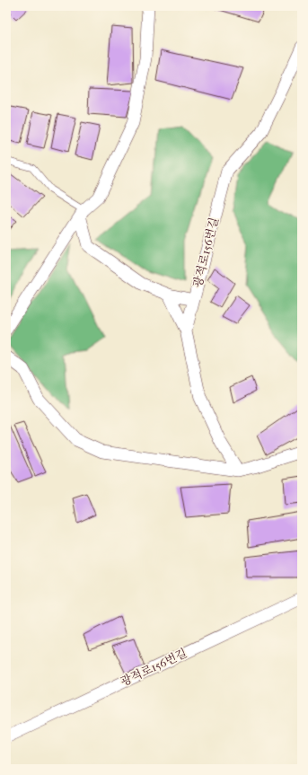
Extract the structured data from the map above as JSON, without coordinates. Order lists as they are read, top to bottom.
{
  "streets": {
    "street": ["광적로156번길"]
  }
}
